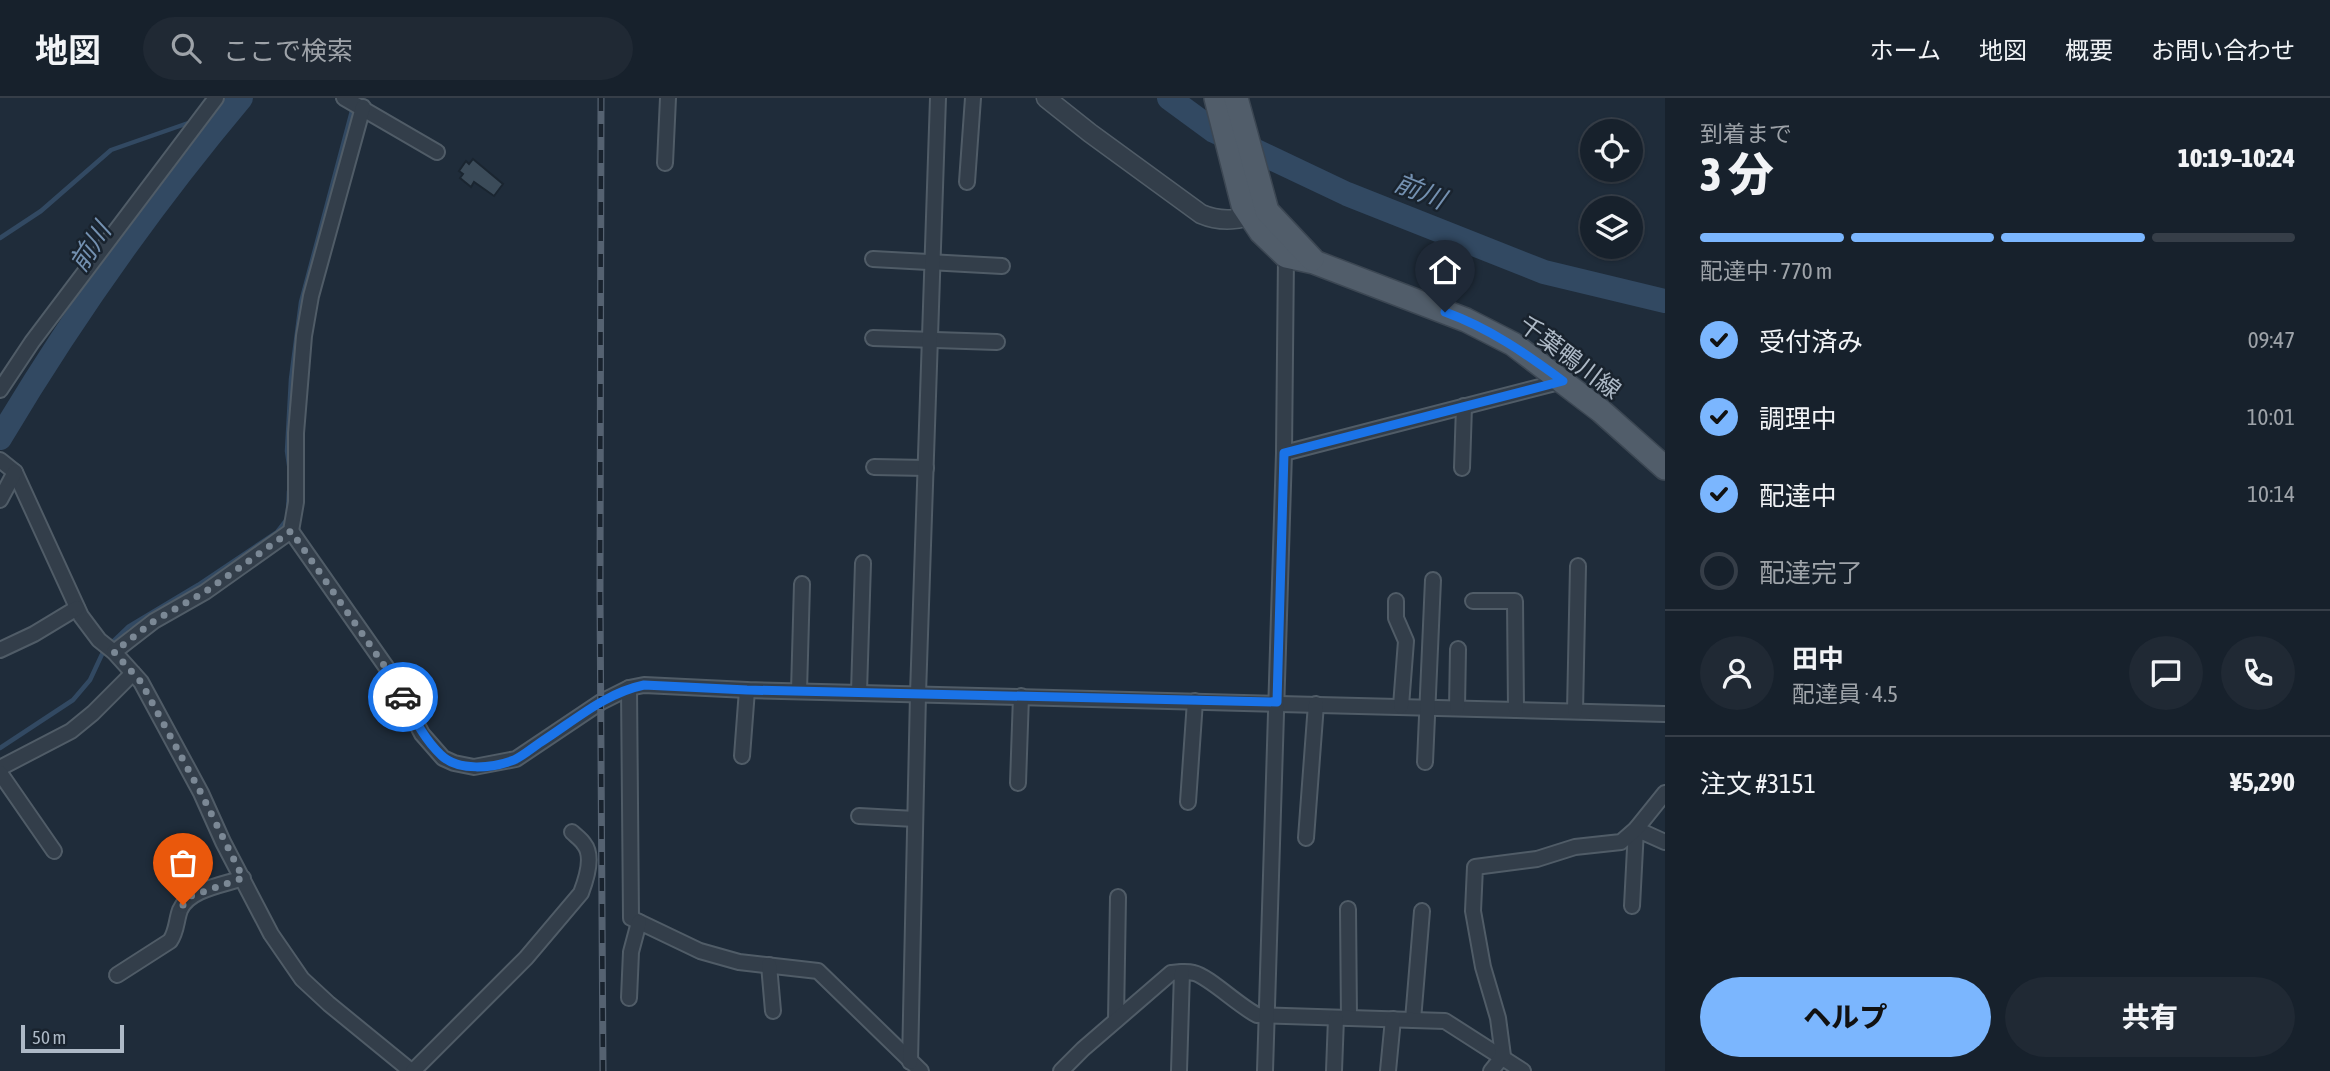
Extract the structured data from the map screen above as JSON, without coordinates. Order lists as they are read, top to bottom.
{
  "streets": {
    "main road": ["千葉鴨川線"]
  },
  "water": ["前川"],
  "scale_bar": "50 m",
  "page": {
    "header": "地図",
    "search": "ここで検索",
    "nav": [
      "ホーム",
      "地図",
      "概要",
      "お問い合わせ"
    ],
    "heading": ["3 分", "到着まで", "10:19–10:24"],
    "panel": [
      "田中",
      "配達員 · 4.5",
      "注文 #3151",
      "¥5,290"
    ],
    "bar": "配達中 · 770 m",
    "list": [
      ["受付済み", "09:47"],
      ["調理中", "10:01"],
      ["配達中", "10:14"],
      "配達完了"
    ],
    "buttons": ["ヘルプ", "共有"],
    "scale": "50 m"
  }
}
